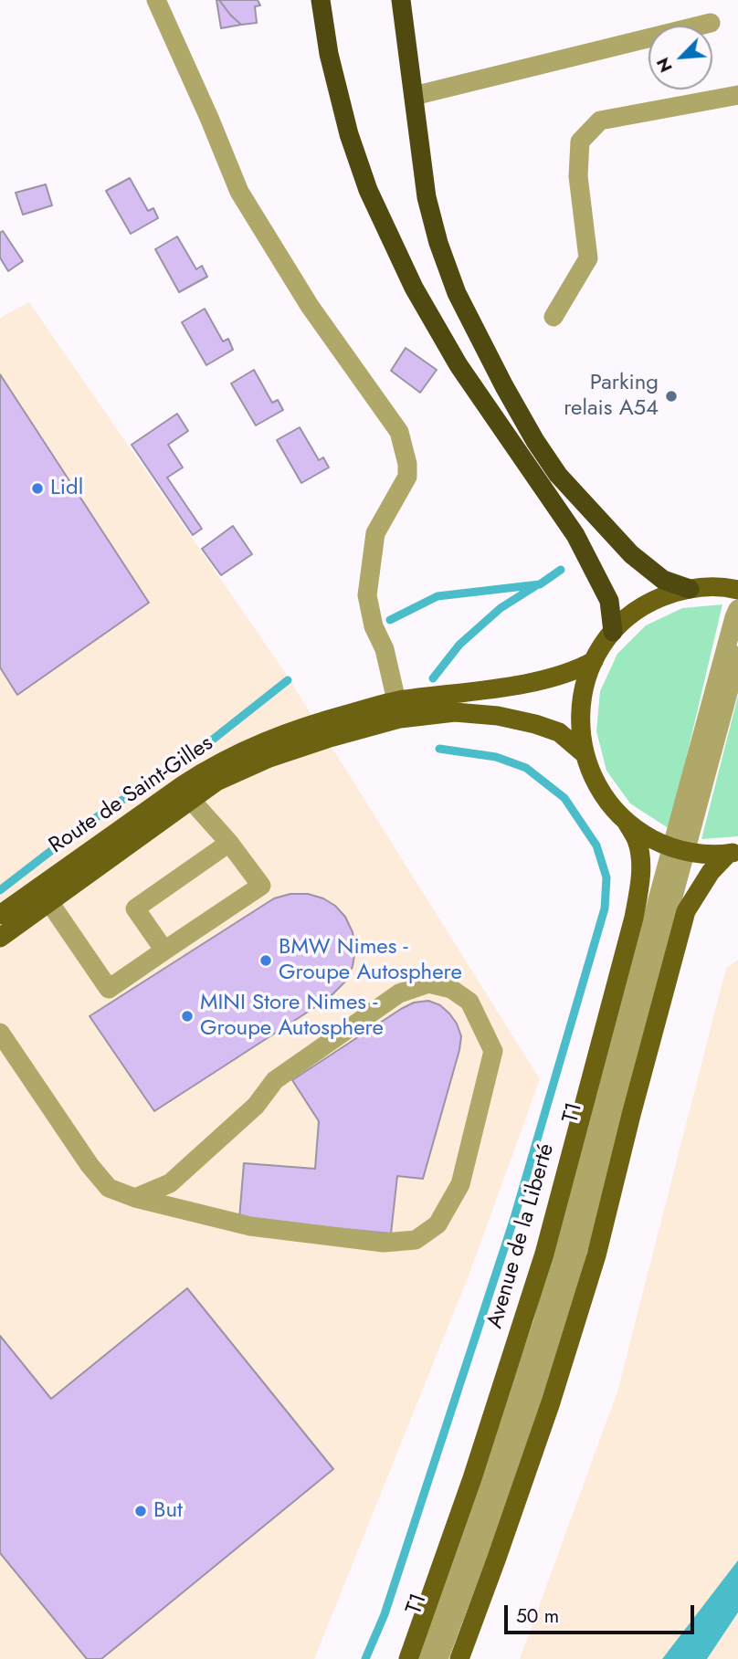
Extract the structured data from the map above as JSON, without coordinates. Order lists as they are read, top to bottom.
{
  "streets": {
    "main road": ["Route de Saint-Gilles", "Avenue de la Liberté"],
    "street": ["T1"]
  },
  "places": [
    "Parking relais A54",
    "Lidl",
    "BMW Nimes - Groupe Autosphere",
    "MINI Store Nimes - Groupe Autosphere",
    "But"
  ],
  "scale_bar": "50 m",
  "north": "bottom left"
}
